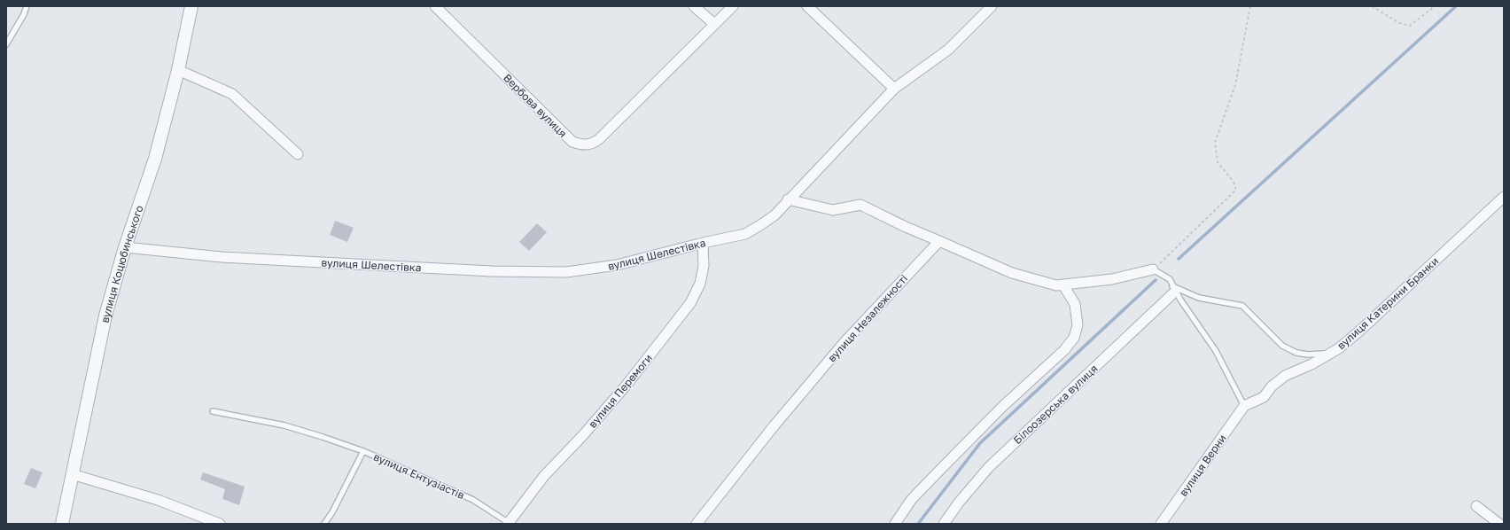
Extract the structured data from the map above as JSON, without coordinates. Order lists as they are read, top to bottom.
{
  "streets": {
    "street": [
      "Вербова вулиця",
      "вулиця Шелестівка",
      "вулиця Коцюбинського",
      "вулиця Катерини Бранки",
      "вулиця Незалежності",
      "вулиця Перемоги",
      "Білоозерська вулиця",
      "вулиця Верни"
    ],
    "lane": ["вулиця Ентузіастів"]
  },
  "crossings": [
    ["вулиця Шелестівка", "вулиця Коцюбинського"],
    ["вулиця Шелестівка", "вулиця Перемоги"],
    ["вулиця Катерини Бранки", "вулиця Верни"],
    ["вулиця Перемоги", "вулиця Ентузіастів"]
  ]
}
